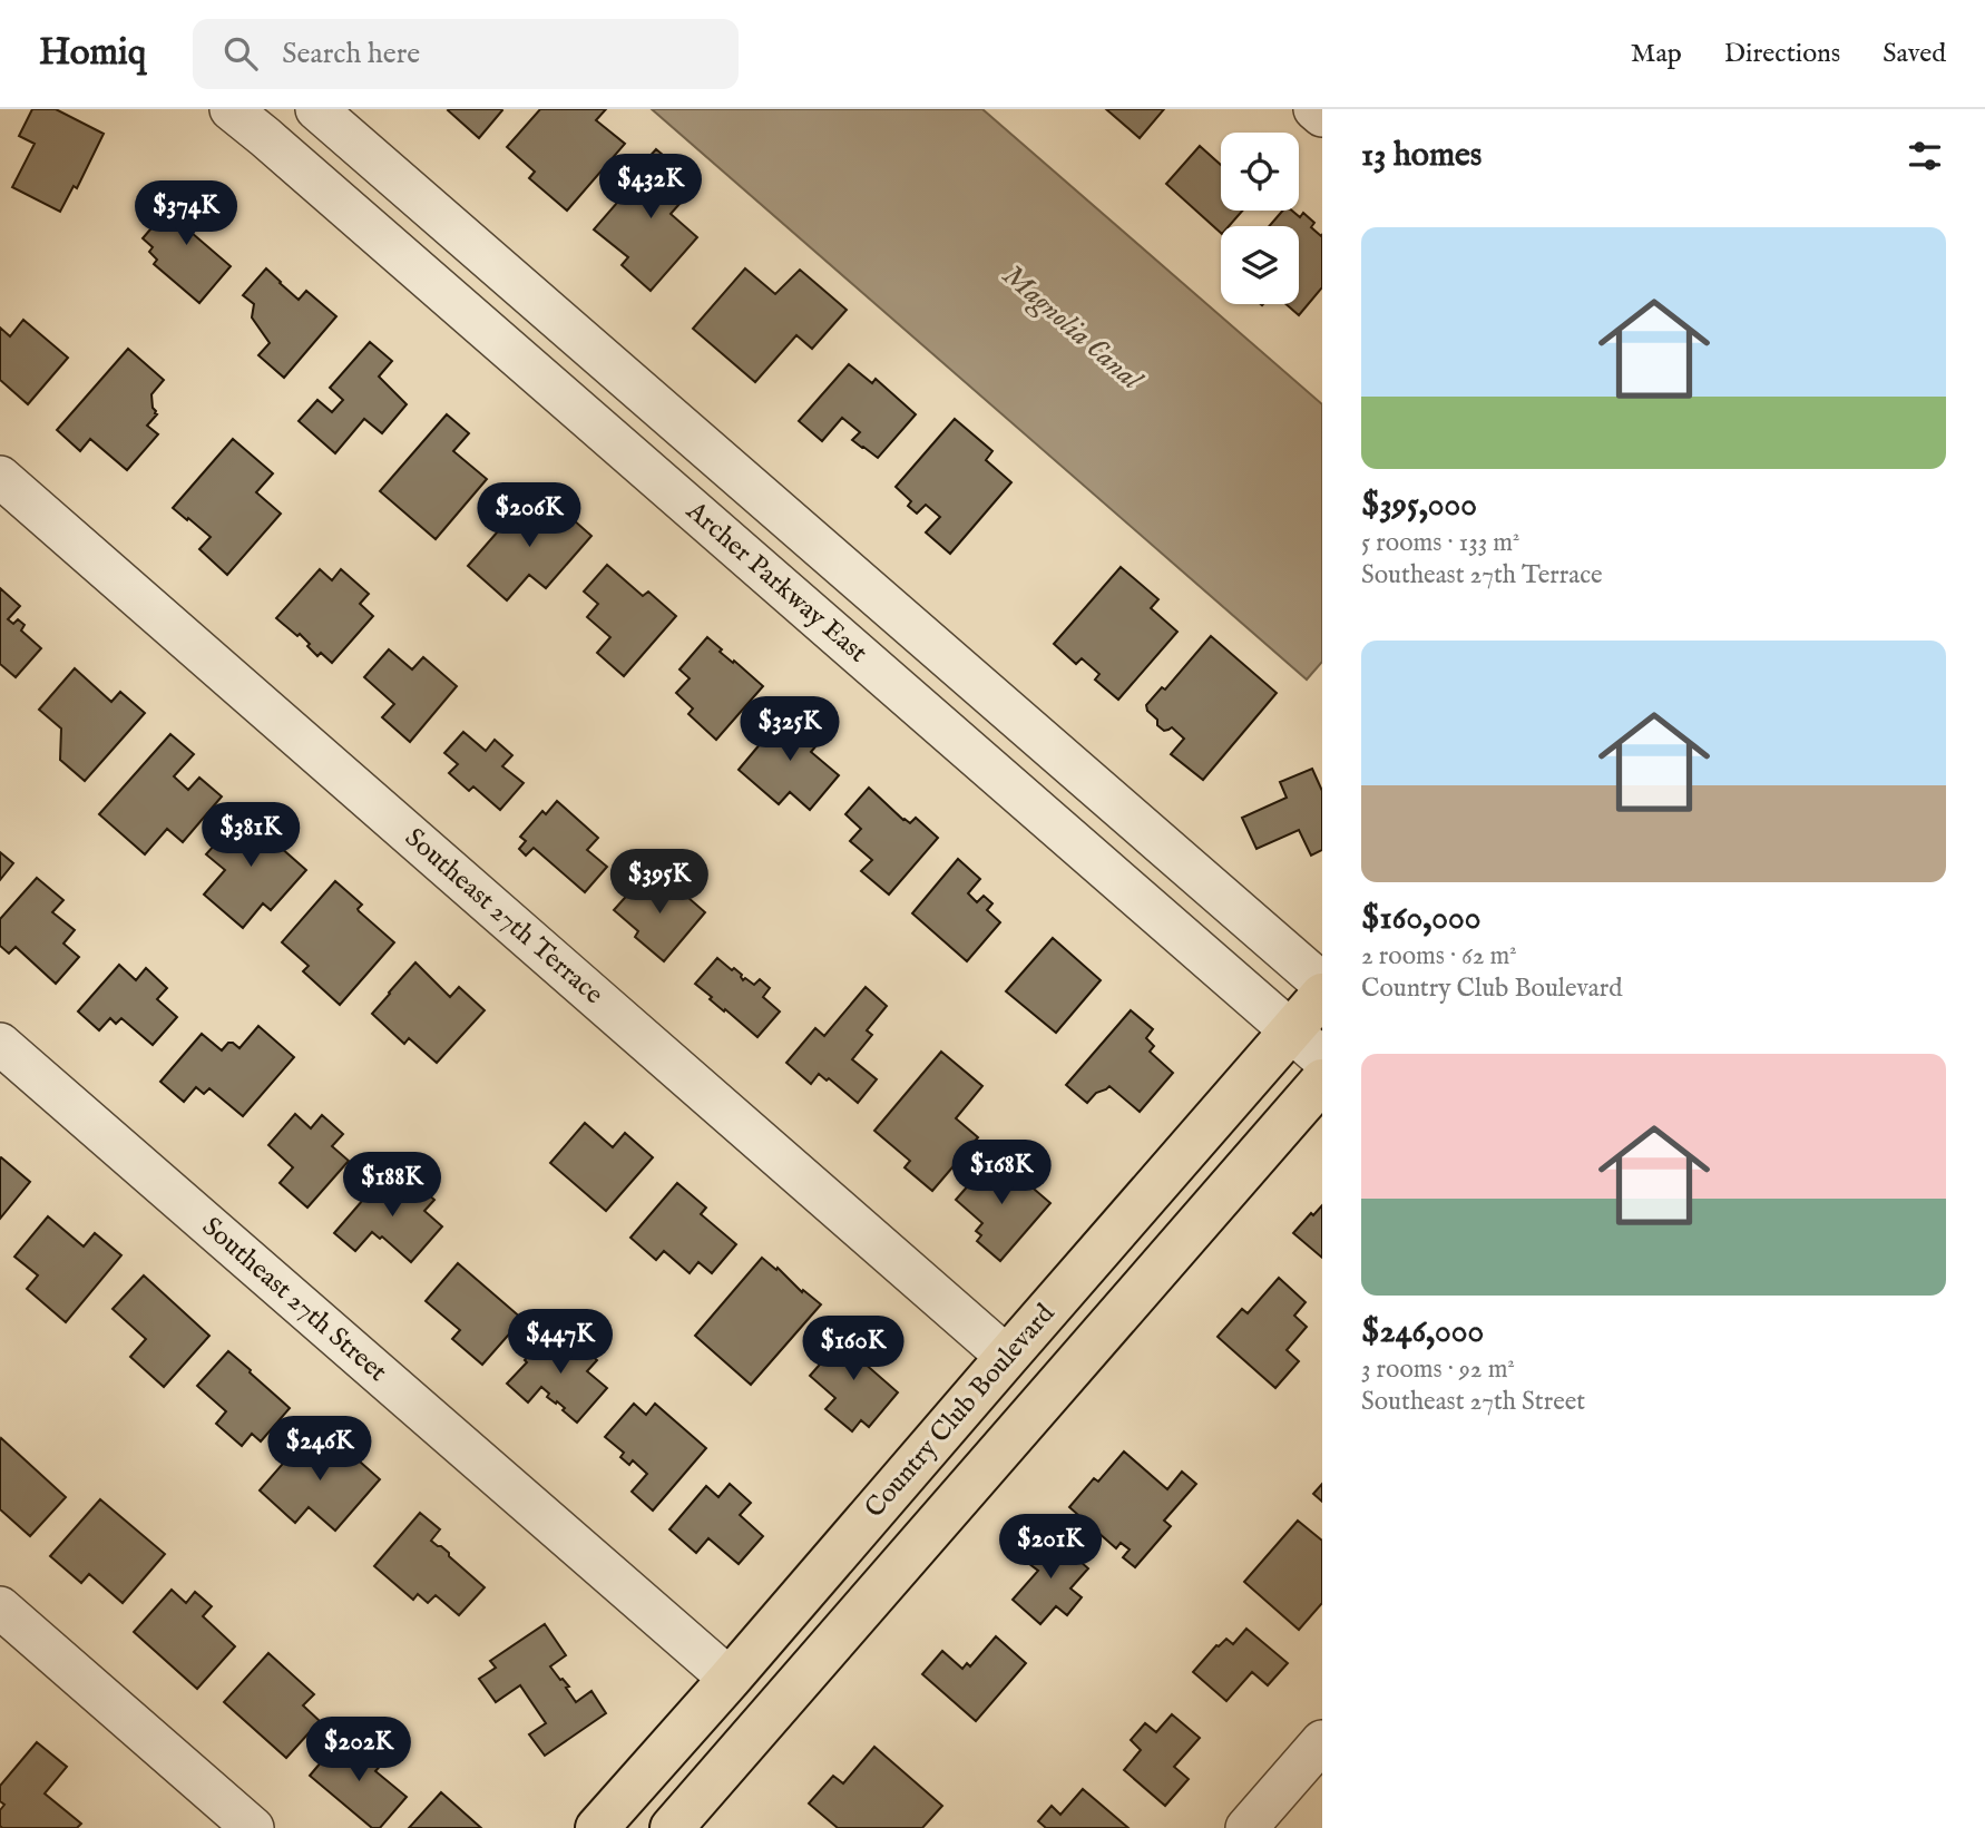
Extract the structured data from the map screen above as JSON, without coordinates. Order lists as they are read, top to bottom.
{
  "streets": {
    "main road": ["Country Club Boulevard"],
    "street": ["Archer Parkway East", "Southeast 27th Terrace", "Southeast 27th Street"]
  },
  "crossings": [
    ["Archer Parkway East", "Country Club Boulevard"],
    ["Southeast 27th Terrace", "Country Club Boulevard"],
    ["Southeast 27th Street", "Country Club Boulevard"]
  ],
  "water": ["Magnolia Canal"],
  "page": {
    "header": "Homiq",
    "search": "Search here",
    "nav": ["Map", "Directions", "Saved"],
    "heading": "13 homes",
    "price": [
      "$432K",
      "$374K",
      "$206K",
      "$325K",
      "$381K",
      "$395K",
      "$168K",
      "$188K",
      "$447K",
      "$160K",
      "$246K",
      "$201K",
      "$202K"
    ],
    "list": [
      {
        "name": "$395,000",
        "note": "5 rooms · 133 m² · Southeast 27th Terrace"
      },
      {
        "name": "$160,000",
        "note": "2 rooms · 62 m² · Country Club Boulevard"
      },
      {
        "name": "$246,000",
        "note": "3 rooms · 92 m² · Southeast 27th Street"
      }
    ]
  }
}
